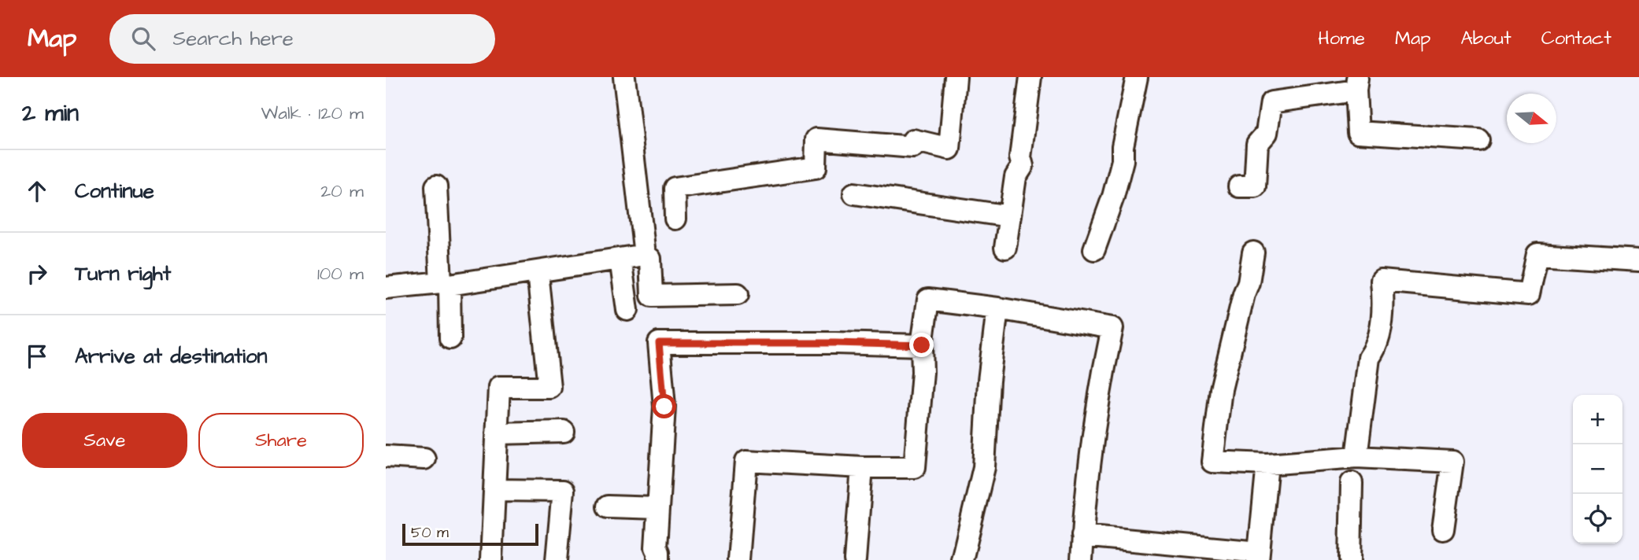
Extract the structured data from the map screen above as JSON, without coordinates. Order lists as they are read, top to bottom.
{
  "scale_bar": "50 m",
  "north": "right",
  "page": {
    "header": "Map",
    "search": "Search here",
    "nav": [
      "Home",
      "Map",
      "About",
      "Contact"
    ],
    "heading": ["2 min", "Walk · 120 m"],
    "list": [
      ["Continue", "20 m"],
      ["Turn right", "100 m"],
      "Arrive at destination"
    ],
    "map_buttons": ["+", "−"],
    "buttons": ["Save", "Share"],
    "scale": "50 m"
  }
}
